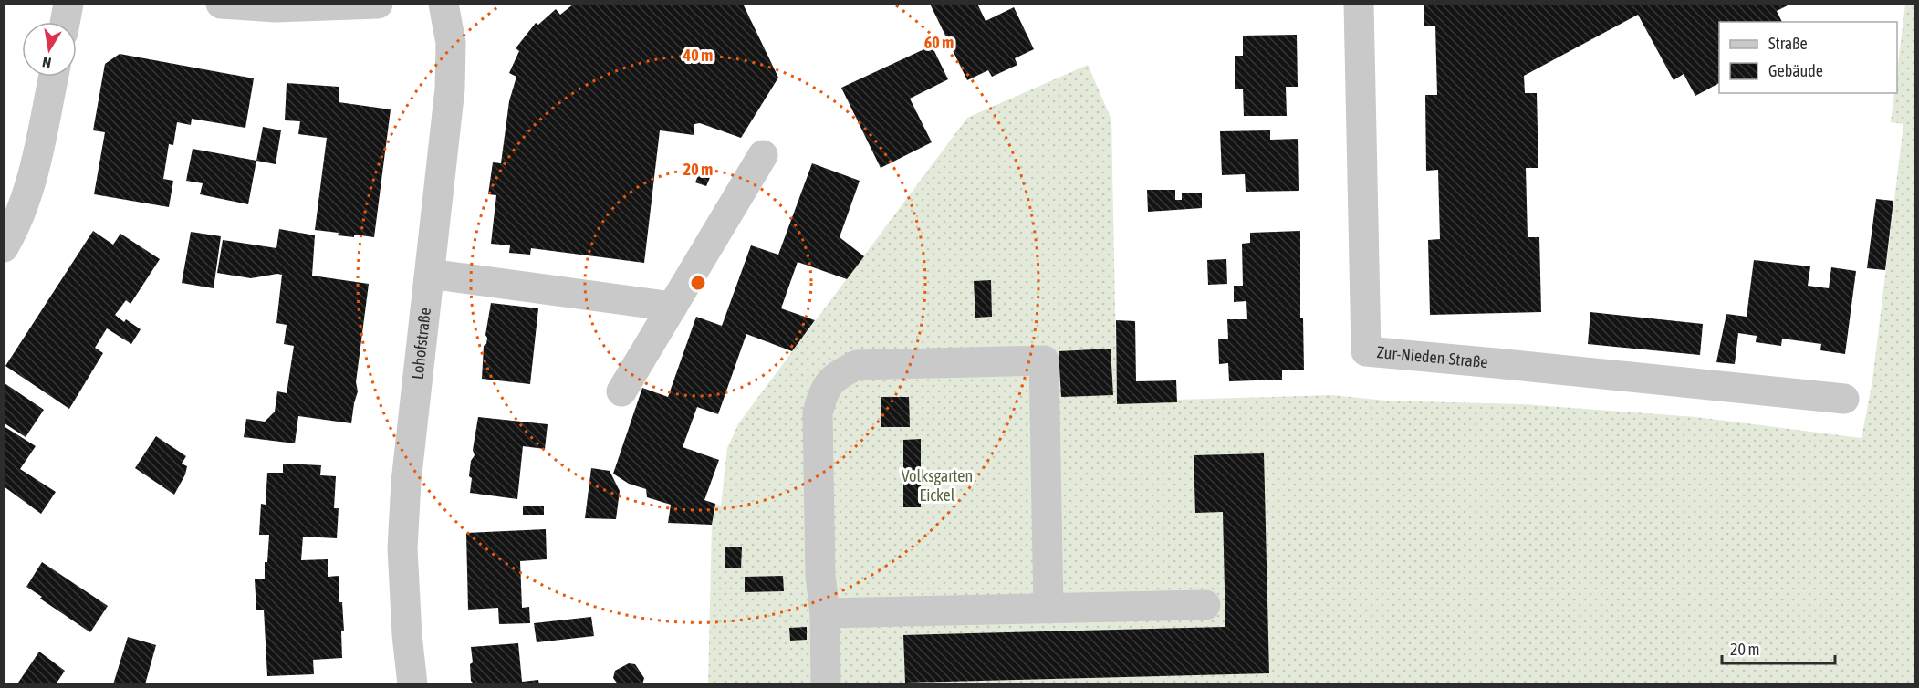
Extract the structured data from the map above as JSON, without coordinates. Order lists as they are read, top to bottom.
{
  "streets": {
    "street": ["Lohofstraße", "Zur-Nieden-Straße"]
  },
  "parks": ["Volksgarten Eickel"],
  "legend": ["Straße", "Gebäude"],
  "scale_bar": "20 m",
  "north": "bottom",
  "rings": ["60 m", "40 m", "20 m"]
}
